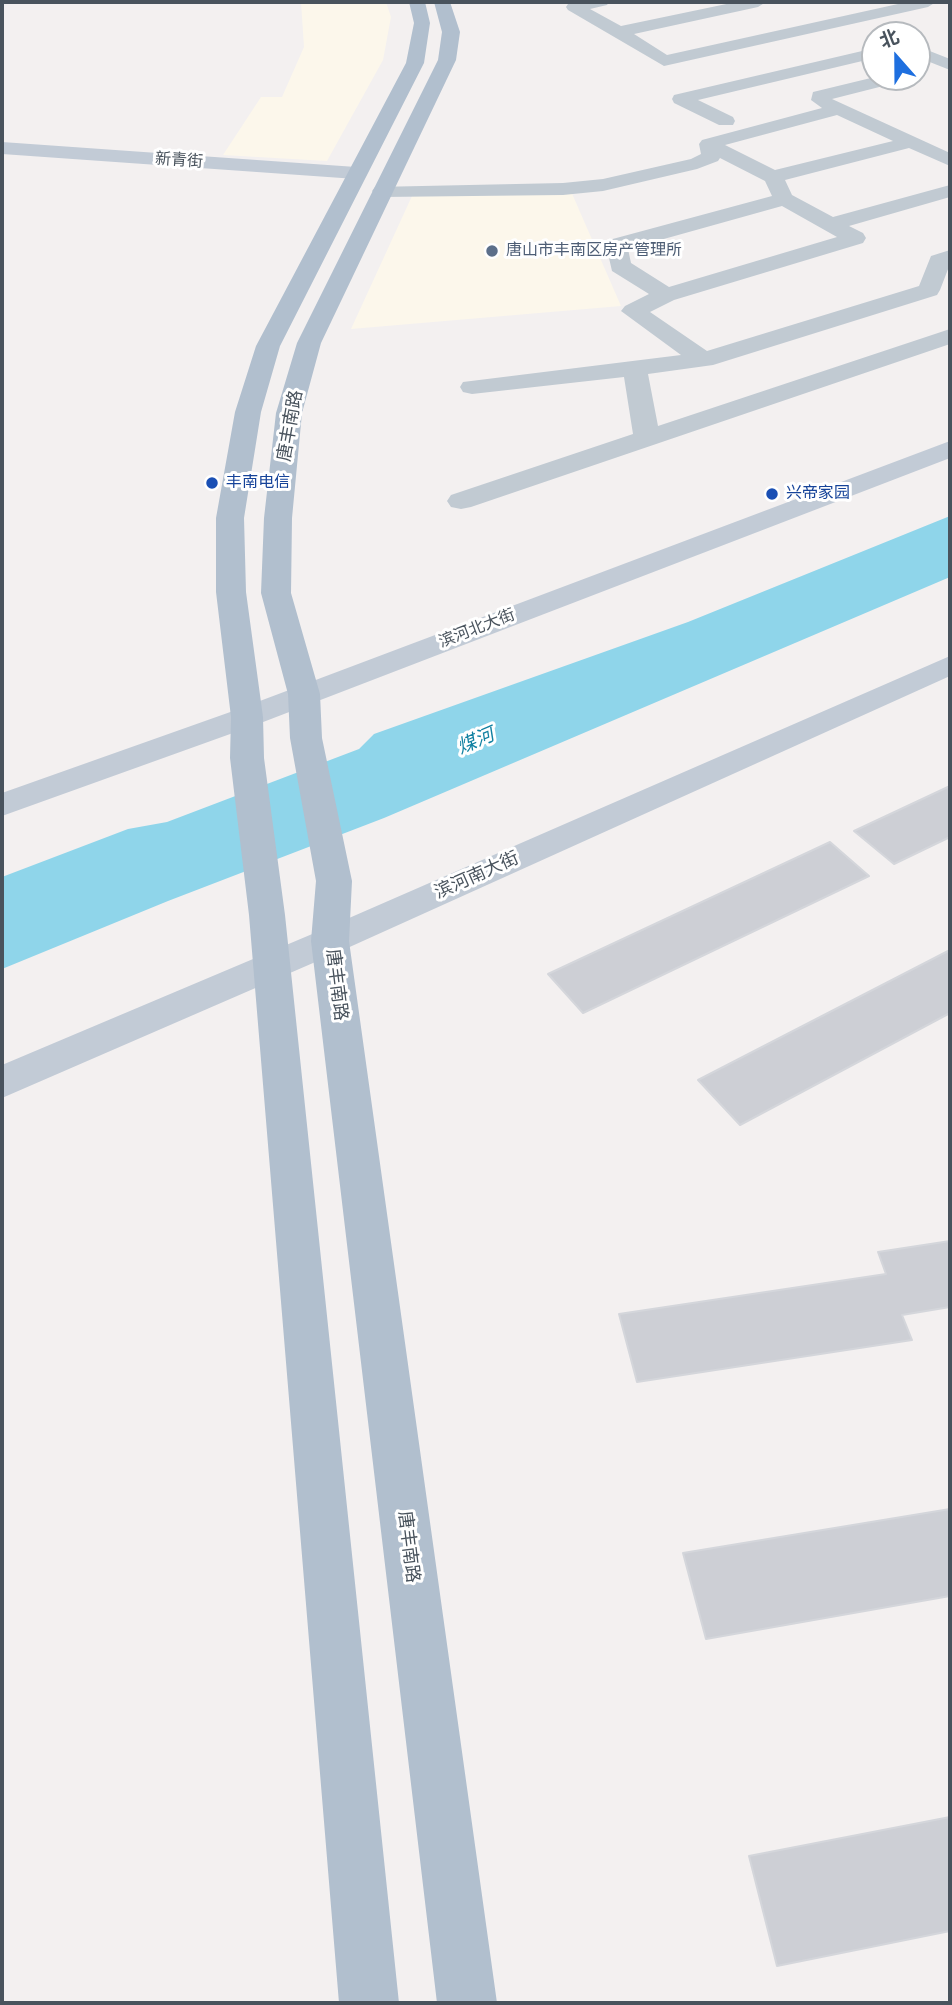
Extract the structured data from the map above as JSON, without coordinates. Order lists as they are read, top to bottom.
{
  "streets": {
    "main road": ["唐丰南路"],
    "street": ["新青街", "滨河北大街", "滨河南大街"]
  },
  "crossings": [
    ["唐丰南路", "滨河北大街"],
    ["唐丰南路", "滨河南大街"]
  ],
  "water": ["煤河"],
  "places": ["唐山市丰南区房产管理所", "丰南电信", "兴帝家园"],
  "north": "top"
}
